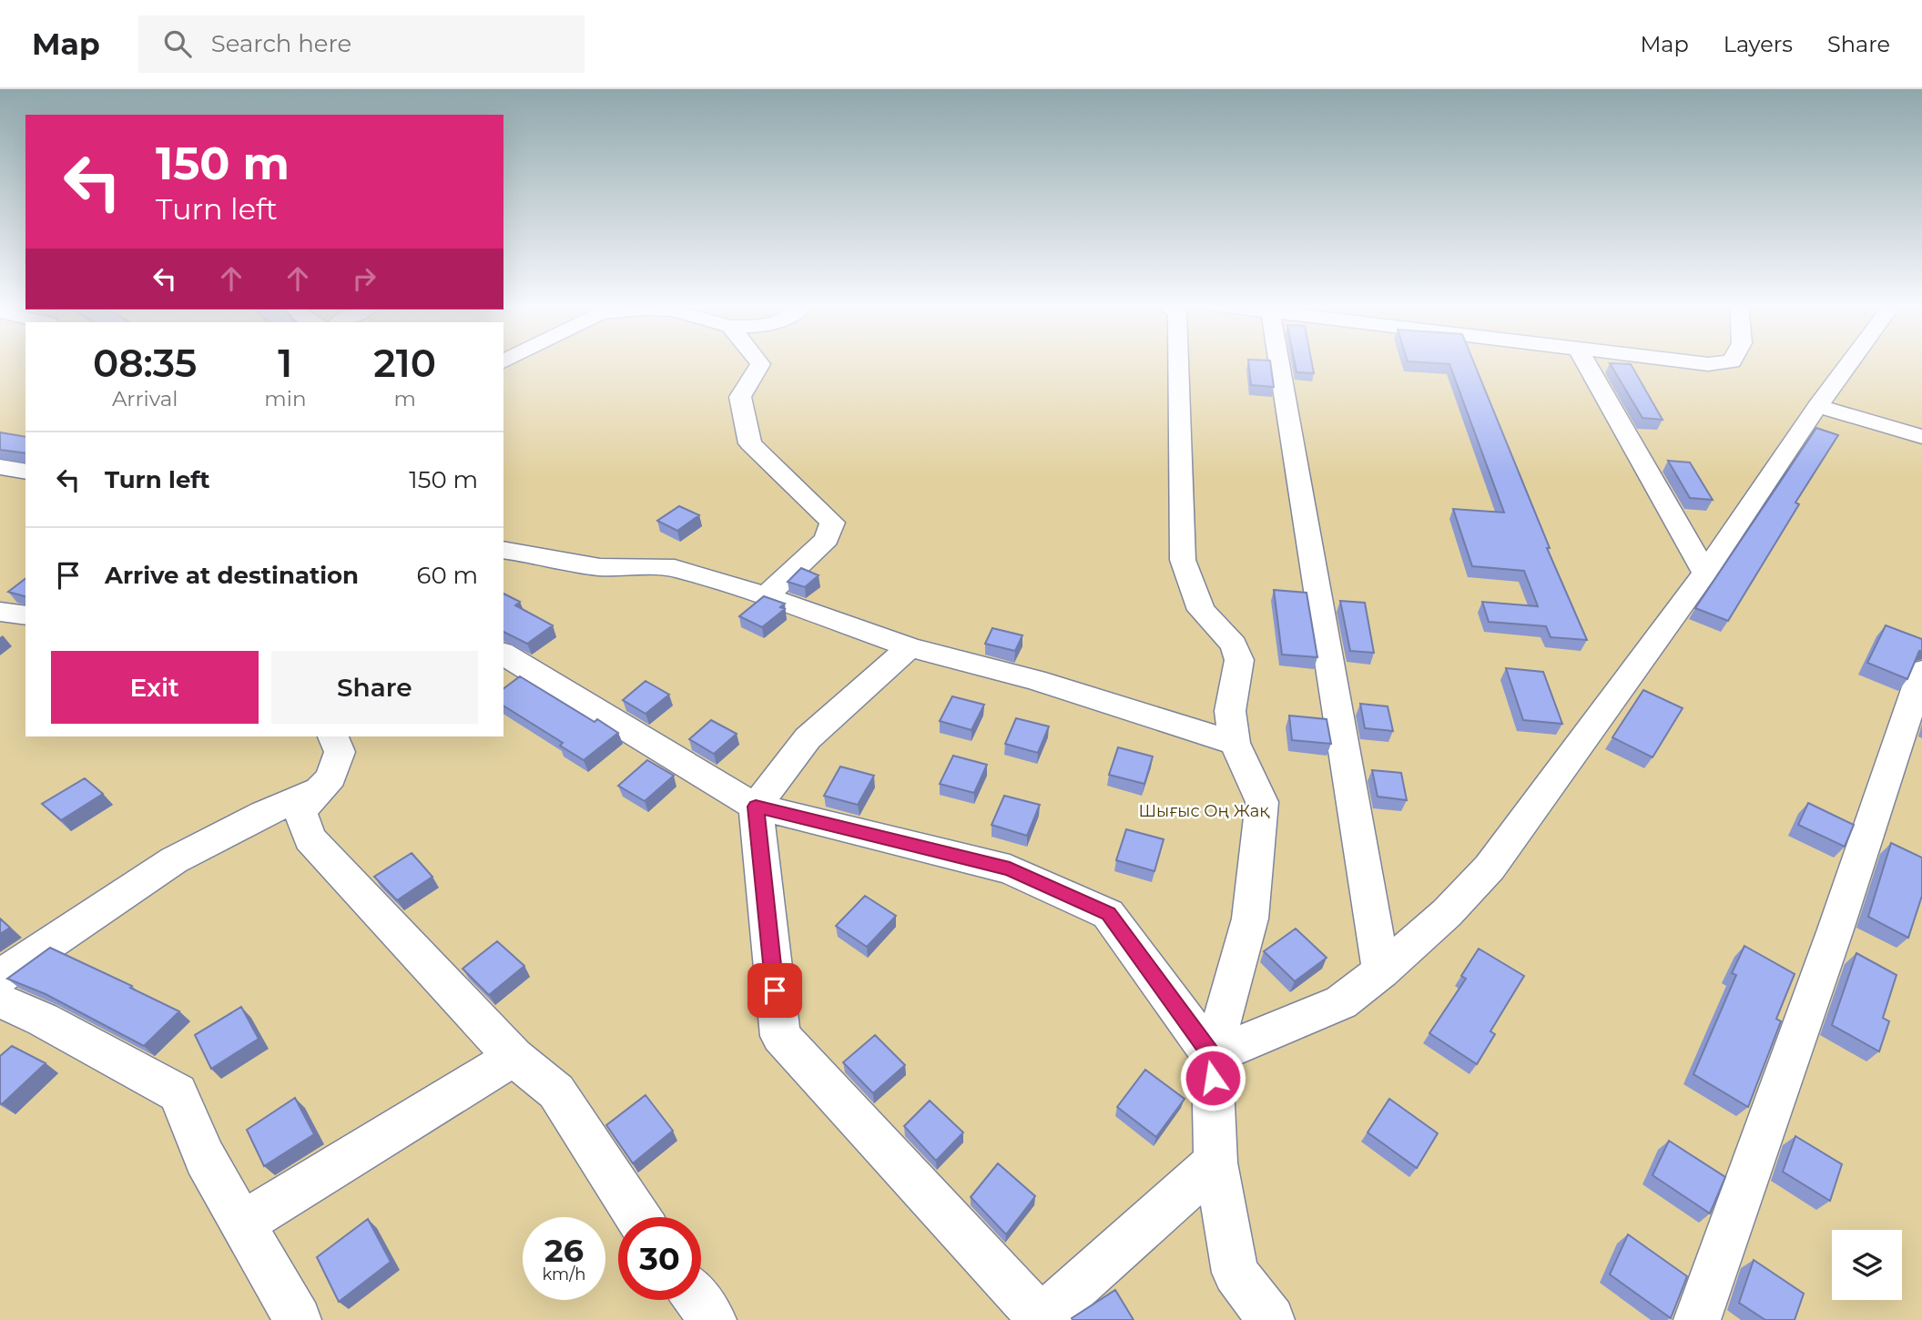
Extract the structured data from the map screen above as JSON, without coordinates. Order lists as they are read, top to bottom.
{
  "parks": ["Шығыс Оң Жақ"],
  "page": {
    "header": "Map",
    "search": "Search here",
    "nav": ["Map", "Layers", "Share"],
    "turn": ["150 m", "Turn left"],
    "eta": [
      "08:35",
      "Arrival",
      "1",
      "min",
      "210",
      "m"
    ],
    "list": [
      {
        "name": "Turn left",
        "value": "150 m"
      },
      {
        "name": "Arrive at destination",
        "value": "60 m"
      }
    ],
    "buttons": ["Exit", "Share"],
    "speed": "26 km/h",
    "limit": "30"
  }
}
